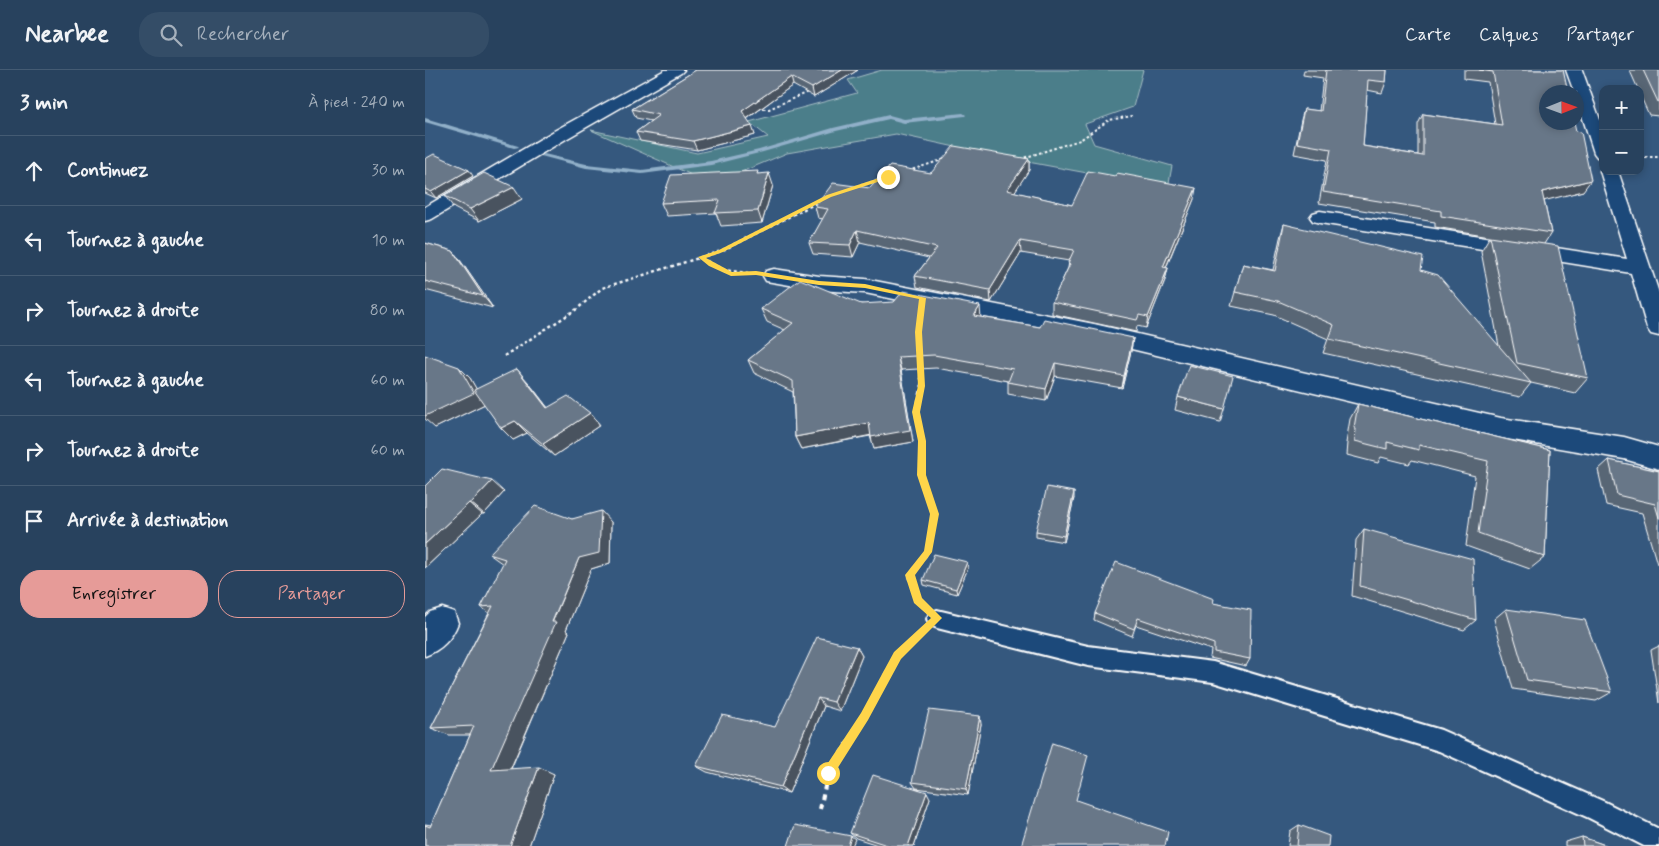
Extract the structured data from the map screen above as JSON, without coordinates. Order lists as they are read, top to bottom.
{
  "north": "right",
  "page": {
    "header": "Nearbee",
    "search": "Rechercher",
    "nav": ["Carte", "Calques", "Partager"],
    "heading": ["3 min", "À pied · 240 m"],
    "map_buttons": ["+", "−"],
    "list": [
      ["Continuez", "30 m"],
      ["Tournez à gauche", "10 m"],
      ["Tournez à droite", "80 m"],
      ["Tournez à gauche", "60 m"],
      ["Tournez à droite", "60 m"],
      "Arrivée à destination"
    ],
    "buttons": ["Enregistrer", "Partager"]
  }
}
